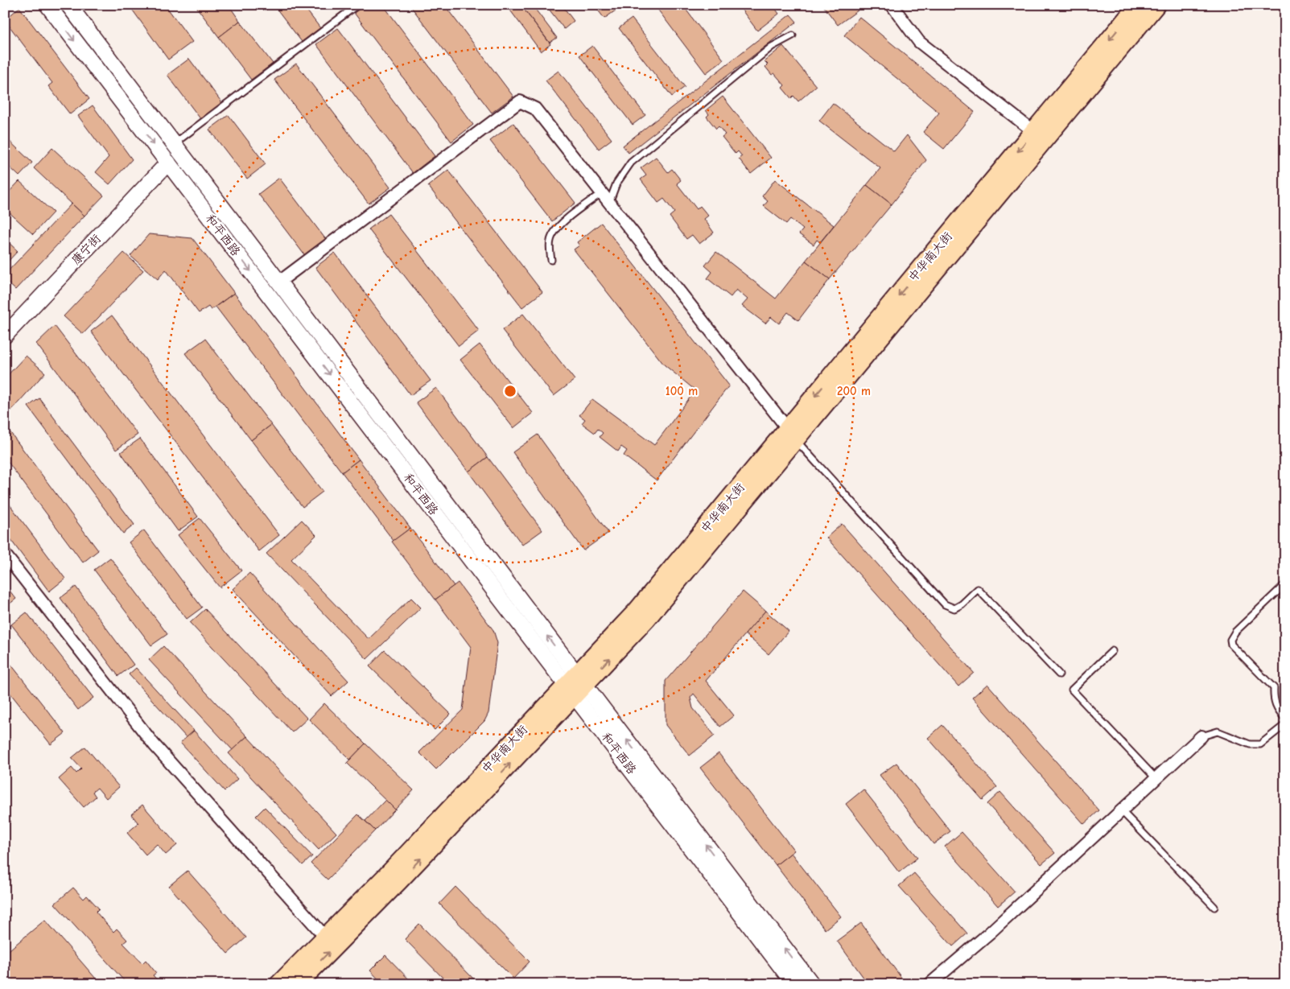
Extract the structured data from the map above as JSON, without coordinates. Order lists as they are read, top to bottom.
{
  "streets": {
    "main road": ["和平西路", "康宁街", "中华南大街"]
  },
  "crossings": [
    ["和平西路", "康宁街"],
    ["和平西路", "中华南大街"]
  ],
  "rings": ["100 m", "200 m"]
}
